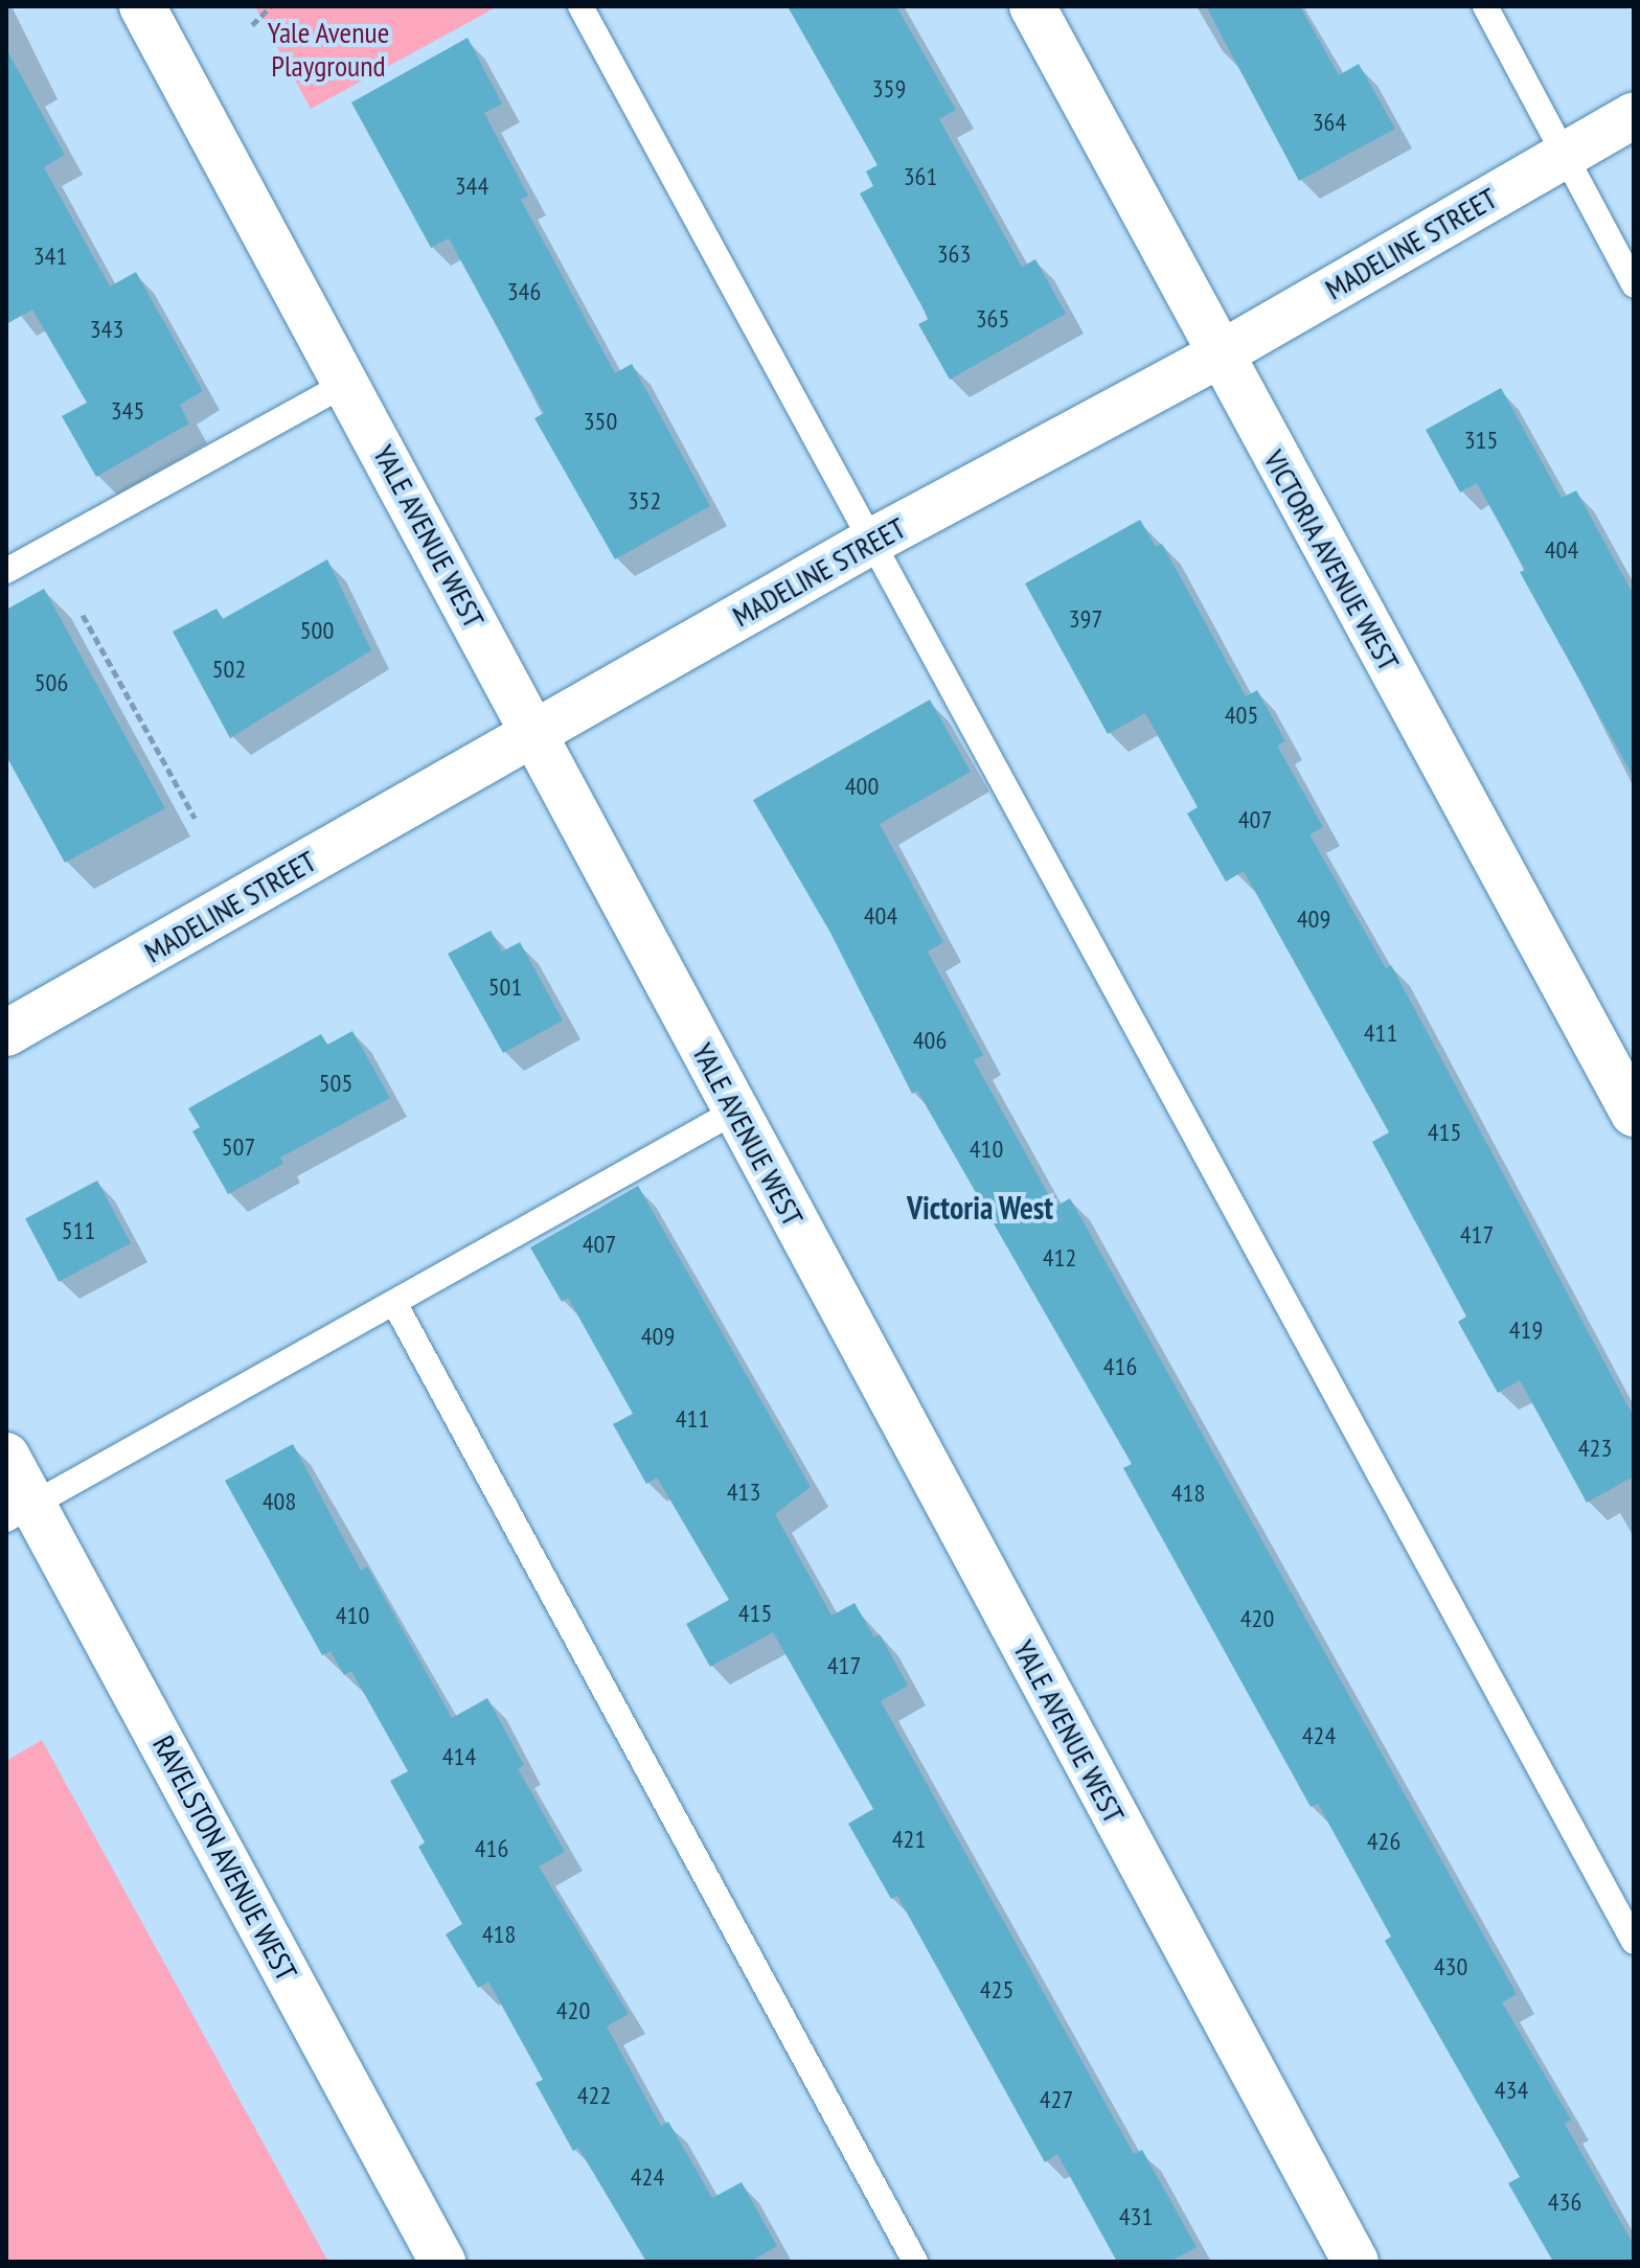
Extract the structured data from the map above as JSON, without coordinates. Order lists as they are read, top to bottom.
{
  "streets": {
    "street": [
      "MADELINE STREET",
      "YALE AVENUE WEST",
      "VICTORIA AVENUE WEST",
      "RAVELSTON AVENUE WEST"
    ]
  },
  "crossings": [
    ["MADELINE STREET", "YALE AVENUE WEST"],
    ["MADELINE STREET", "VICTORIA AVENUE WEST"]
  ],
  "districts": ["Victoria West"],
  "parks": ["Yale Avenue Playground"],
  "house_numbers": [
    "359",
    "364",
    "361",
    "344",
    "363",
    "341",
    "346",
    "365",
    "343",
    "345",
    "350",
    "315",
    "352",
    "404",
    "397",
    "500",
    "502",
    "506",
    "405",
    "400",
    "407",
    "404",
    "409",
    "501",
    "411",
    "406",
    "505",
    "415",
    "507",
    "410",
    "511",
    "417",
    "407",
    "412",
    "419",
    "409",
    "416",
    "411",
    "423",
    "413",
    "418",
    "408",
    "415",
    "410",
    "420",
    "417",
    "424",
    "414",
    "421",
    "426",
    "416",
    "418",
    "430",
    "425",
    "420",
    "434",
    "422",
    "427",
    "424",
    "436",
    "431"
  ]
}
